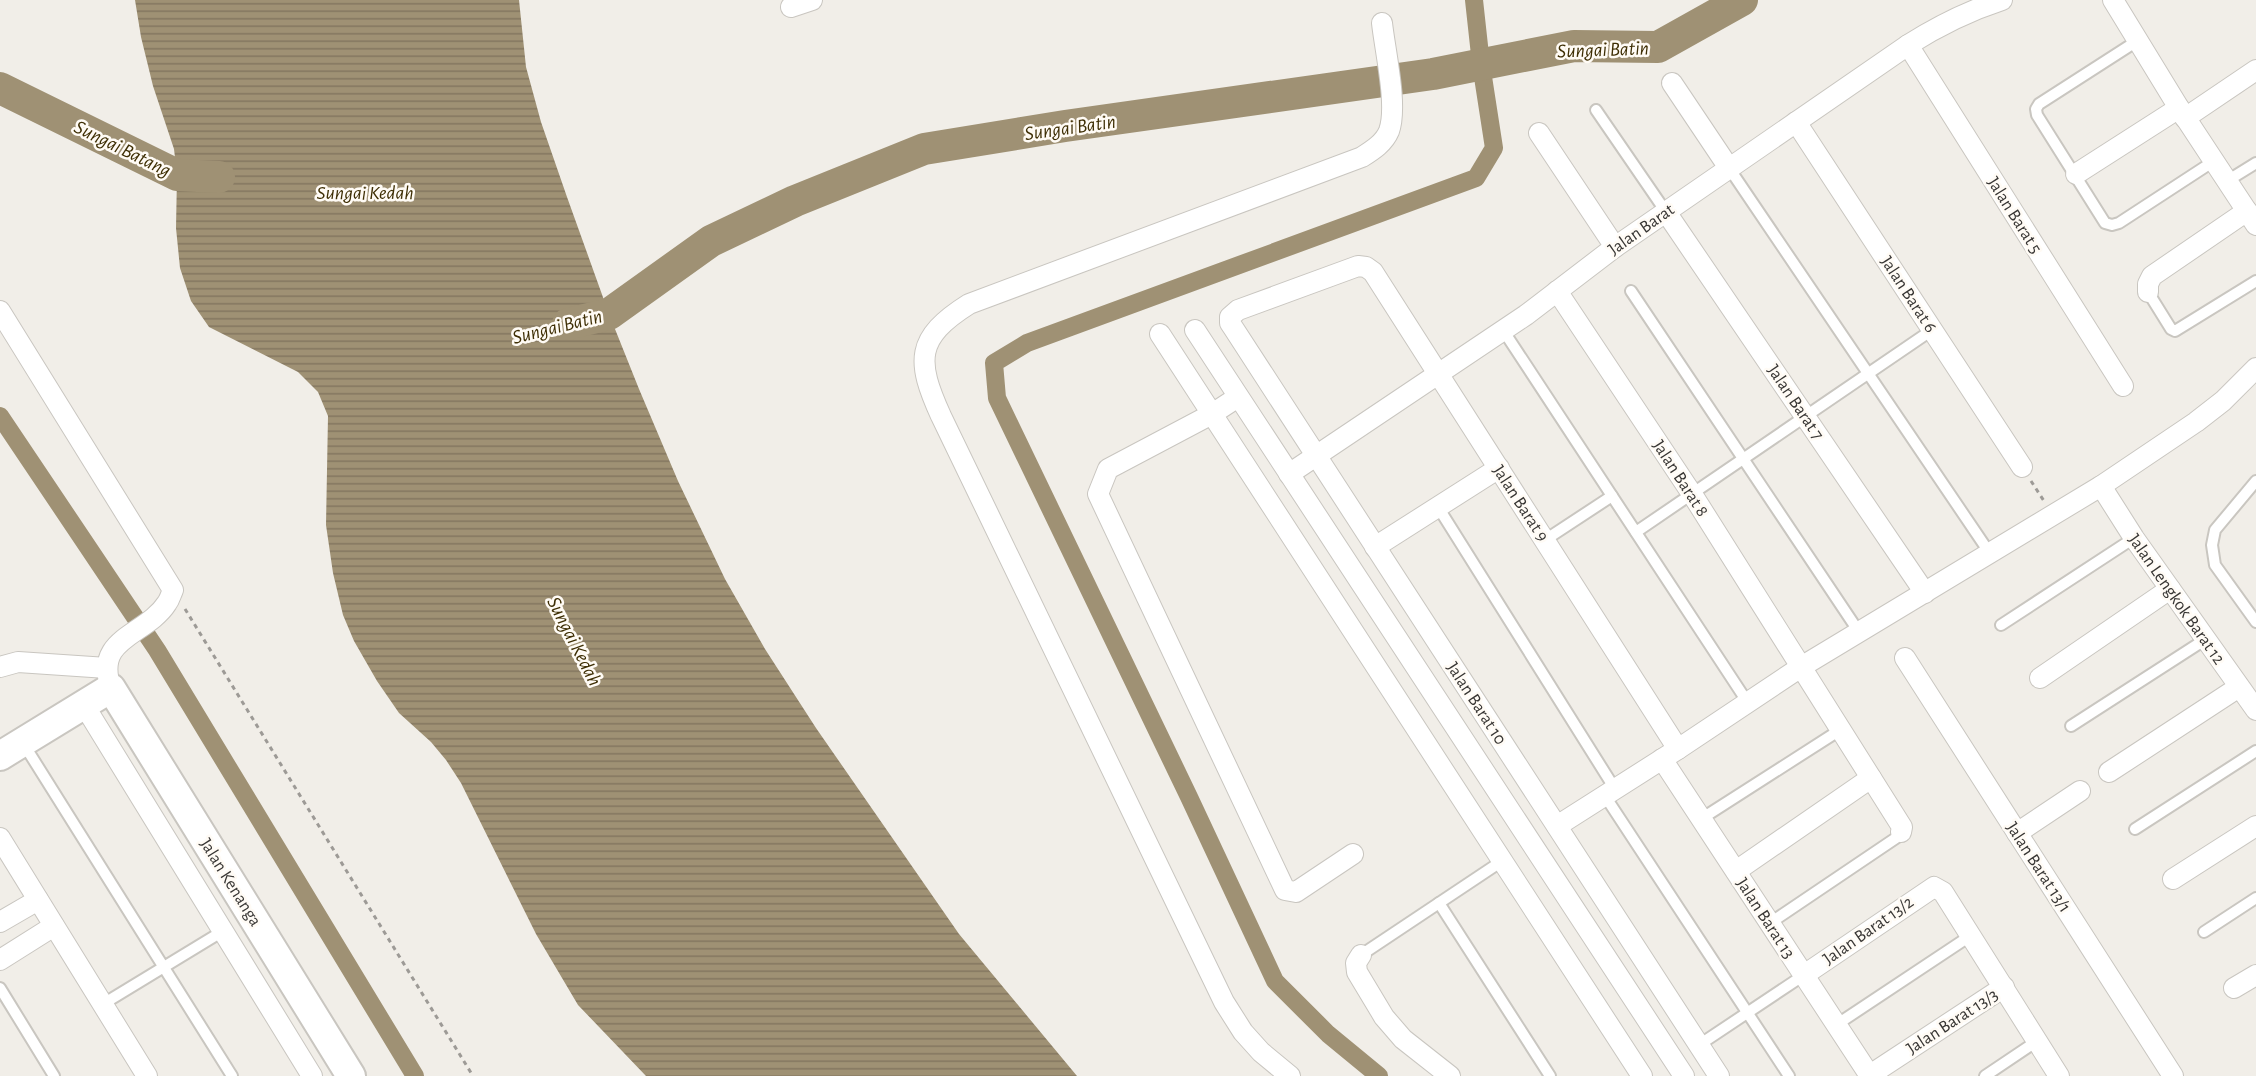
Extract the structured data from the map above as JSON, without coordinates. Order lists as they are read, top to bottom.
{
  "streets": {
    "street": [
      "Jalan Barat 5",
      "Jalan Barat",
      "Jalan Barat 6",
      "Jalan Barat 7",
      "Jalan Barat 8",
      "Jalan Barat 9",
      "Jalan Lengkok Barat 12",
      "Jalan Barat 10",
      "Jalan Barat 13/1",
      "Jalan Kenanga",
      "Jalan Barat 13",
      "Jalan Barat 13/2",
      "Jalan Barat 13/3"
    ]
  },
  "crossings": [
    ["Jalan Barat 5", "Jalan Barat"],
    ["Jalan Barat", "Jalan Barat 6"],
    ["Jalan Barat", "Jalan Barat 7"],
    ["Jalan Barat", "Jalan Barat 8"],
    ["Jalan Barat", "Jalan Barat 9"],
    ["Jalan Barat", "Jalan Barat 10"],
    ["Jalan Barat 9", "Jalan Barat 10"],
    ["Jalan Barat 9", "Jalan Barat 13"],
    ["Jalan Barat 13", "Jalan Barat 13/2"],
    ["Jalan Barat 13", "Jalan Barat 13/3"]
  ],
  "water": ["Sungai Batin", "Sungai Batang", "Sungai Kedah"]
}
